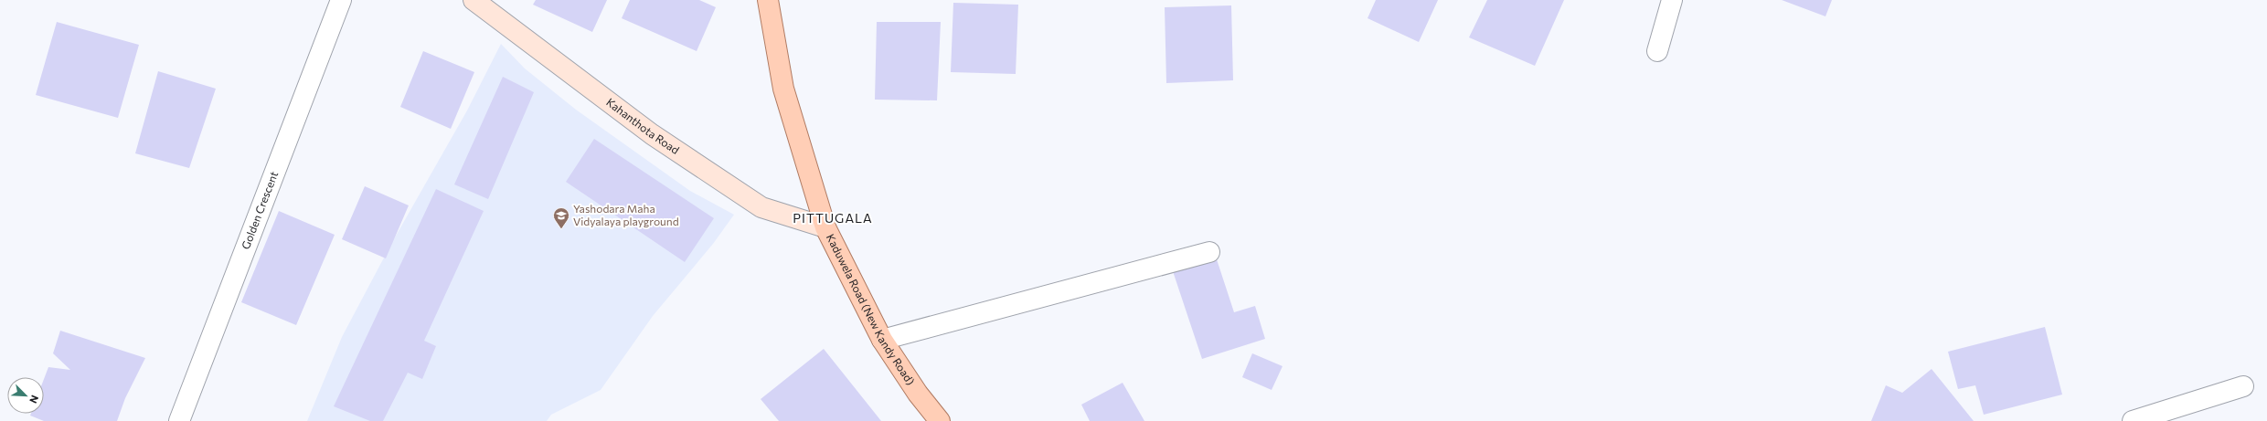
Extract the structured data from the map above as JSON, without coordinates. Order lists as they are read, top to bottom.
{
  "streets": {
    "main road": ["Kahanthota Road", "Kaduwela Road (New Kandy Road)"],
    "street": ["Golden Crescent"]
  },
  "crossings": [
    ["Kahanthota Road", "Kaduwela Road (New Kandy Road)"]
  ],
  "districts": ["PITTUGALA"],
  "places": {
    "school or university": ["Yashodara Maha Vidyalaya playground"]
  },
  "north": "bottom right"
}
